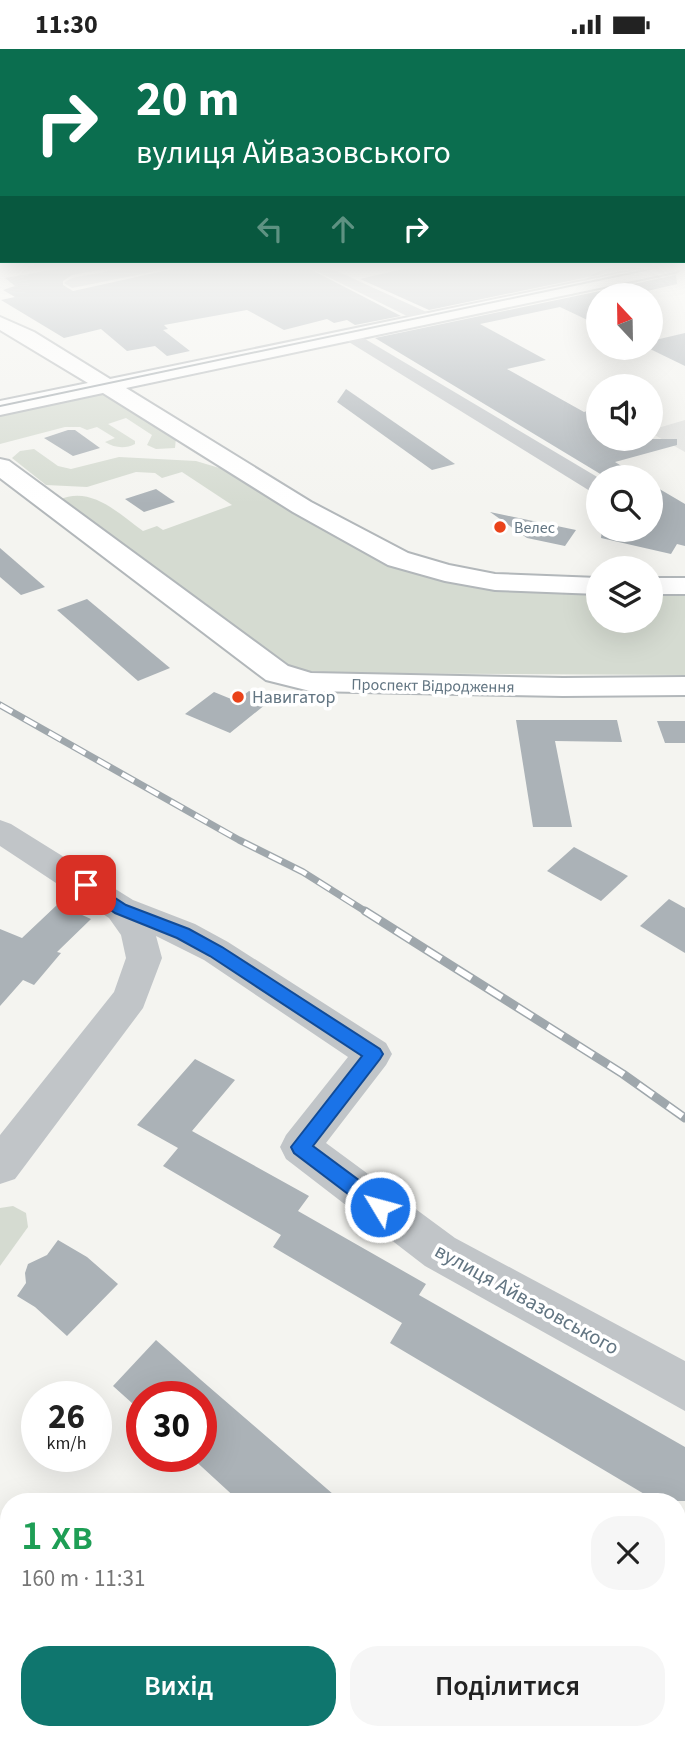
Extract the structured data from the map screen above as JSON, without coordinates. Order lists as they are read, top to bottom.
{
  "streets": {
    "main road": ["Проспект Відродження"],
    "street": ["вулиця Айвазовського"]
  },
  "places": ["Велес", "Навигатор"],
  "north": "top",
  "page": {
    "status": "11:30",
    "turn": ["20 m", "вулиця Айвазовського"],
    "speed": "26 km/h",
    "limit": "30",
    "heading": ["1 хв", "160 m · 11:31"],
    "buttons": ["Вихід", "Поділитися"]
  }
}
